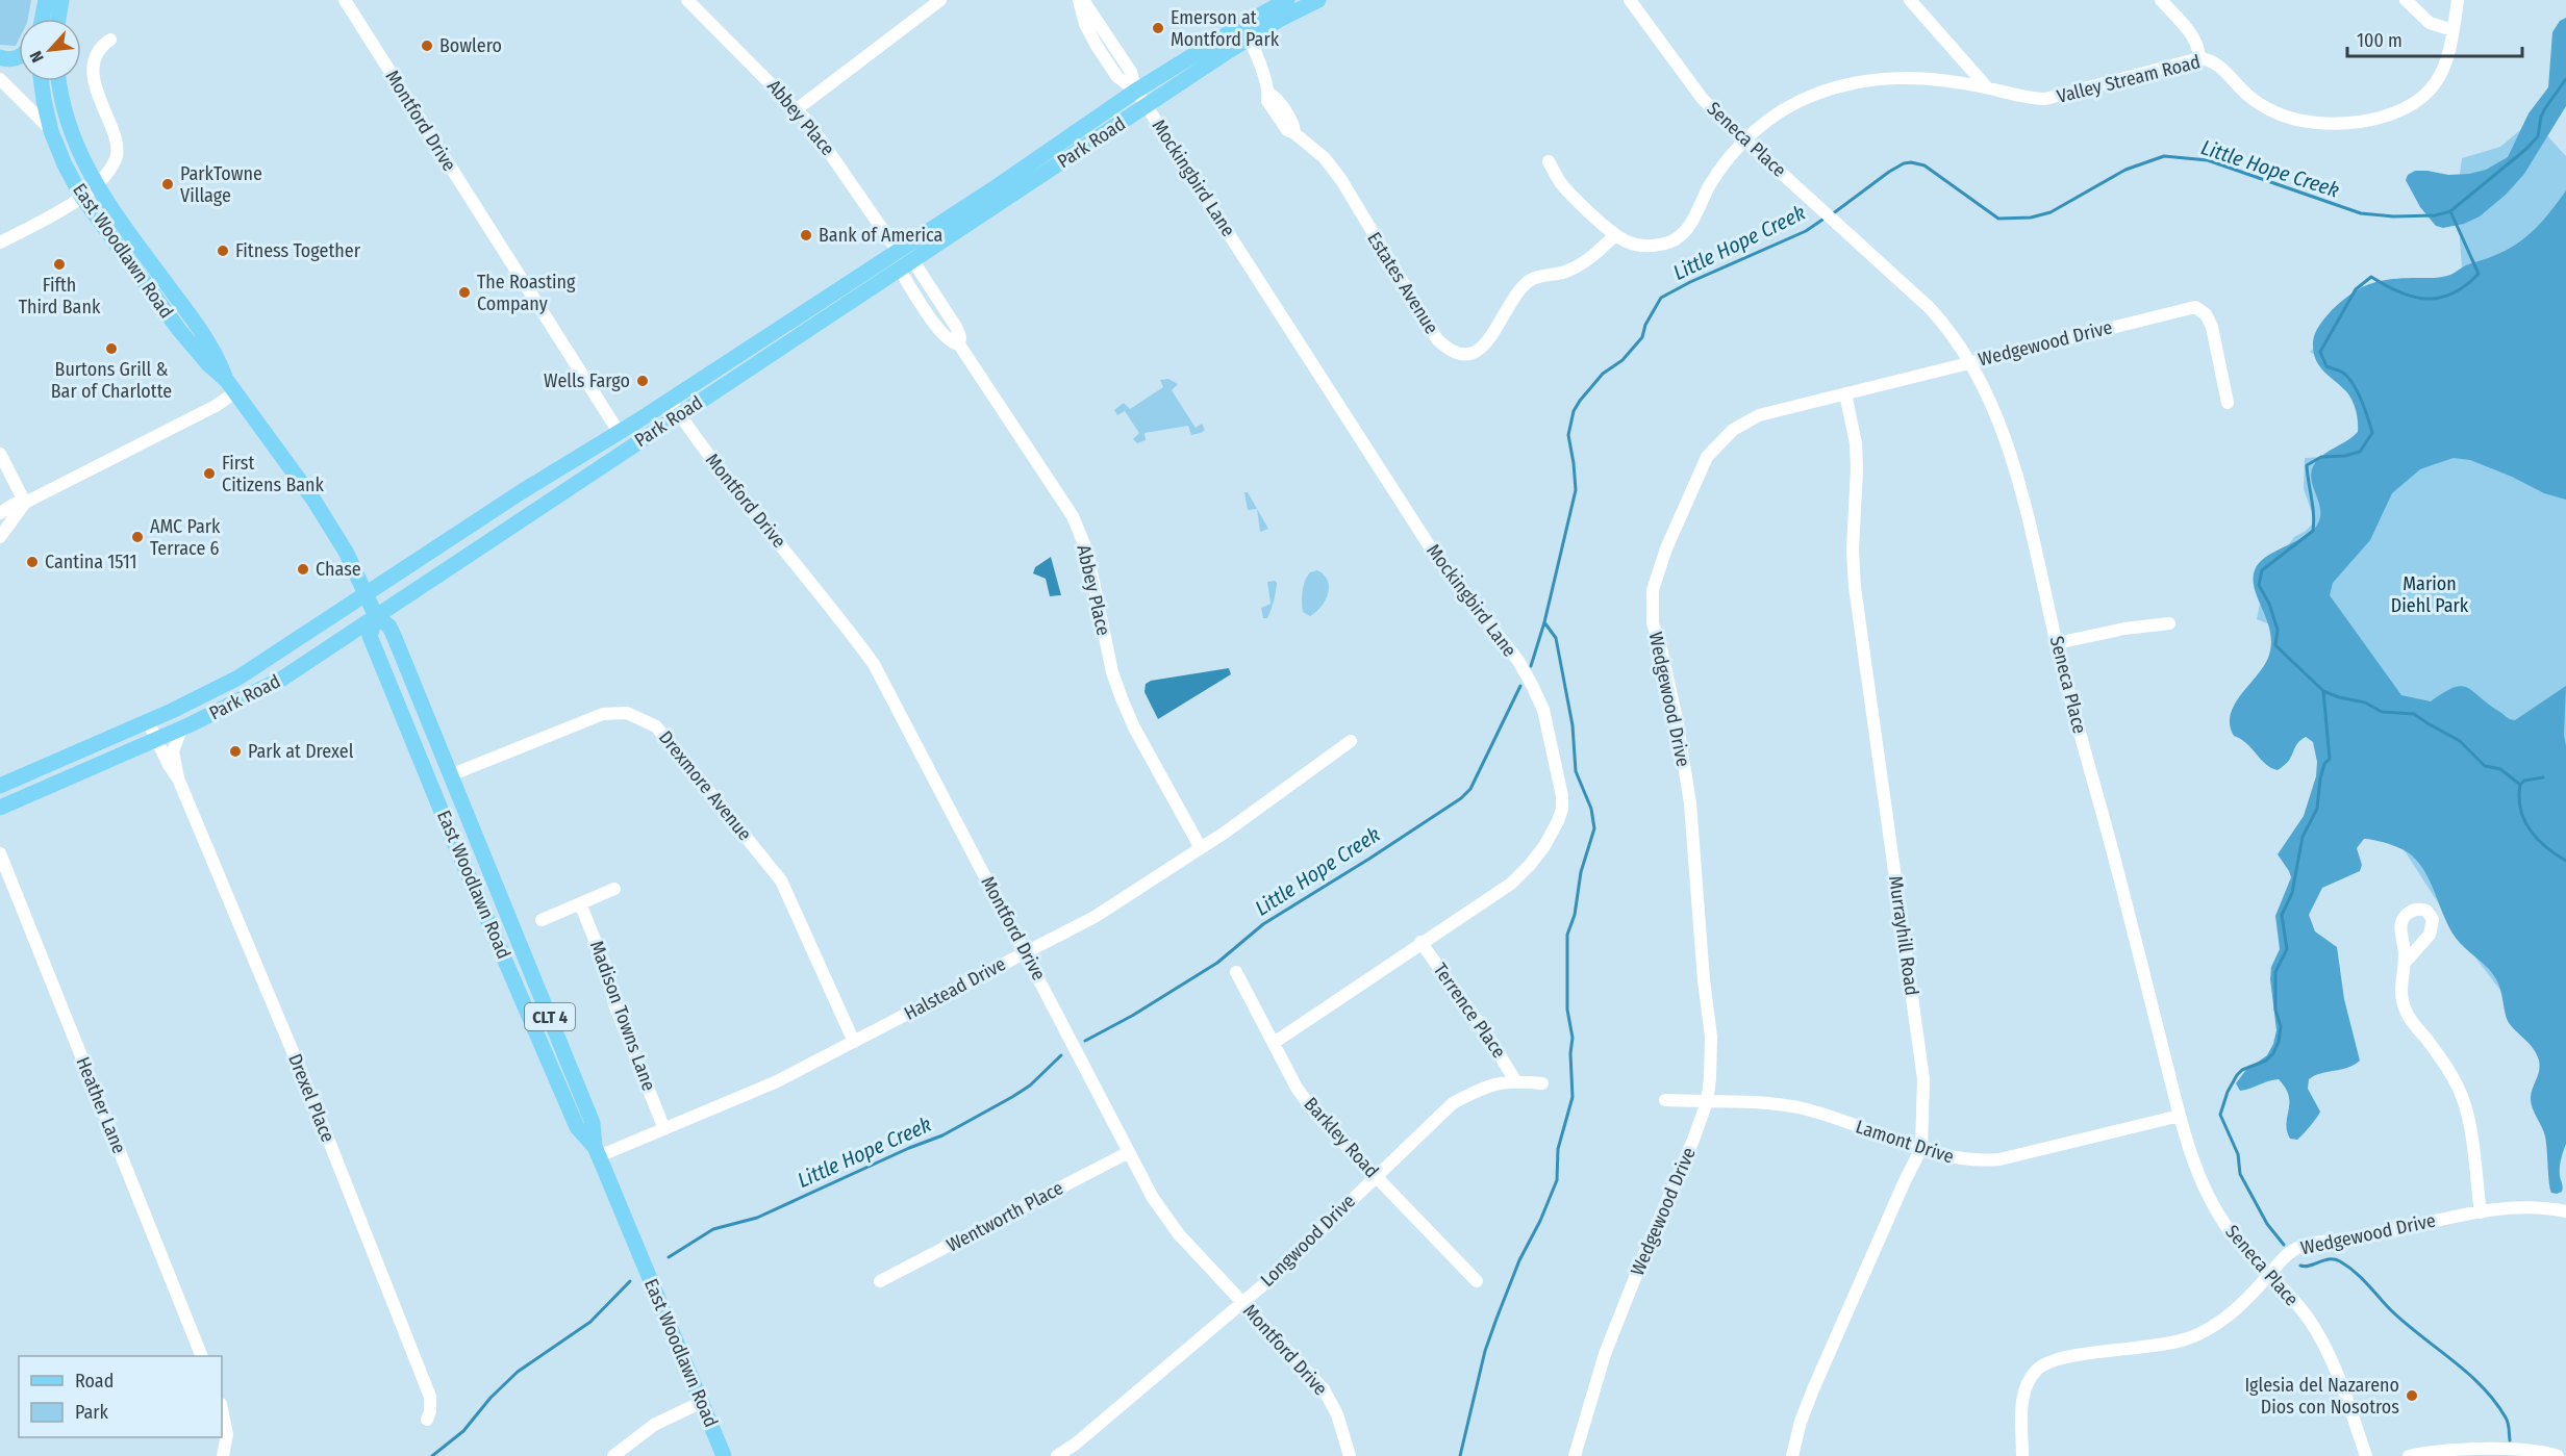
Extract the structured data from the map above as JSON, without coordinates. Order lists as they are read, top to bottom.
{
  "streets": {
    "main road": ["Park Road", "East Woodlawn Road", "CLT 4"],
    "street": [
      "Valley Stream Road",
      "Abbey Place",
      "Montford Drive",
      "Seneca Place",
      "Mockingbird Lane",
      "Estates Avenue",
      "Wedgewood Drive",
      "Drexmore Avenue",
      "Murrayhill Road",
      "Halstead Drive",
      "Terrence Place",
      "Madison Towns Lane",
      "Drexel Place",
      "Heather Lane",
      "Barkley Road",
      "Lamont Drive",
      "Wentworth Place",
      "Longwood Drive"
    ]
  },
  "crossings": [
    ["Valley Stream Road", "Seneca Place"],
    ["Valley Stream Road", "Estates Avenue"],
    ["Abbey Place", "Park Road"],
    ["Abbey Place", "Halstead Drive"],
    ["Montford Drive", "Park Road"],
    ["Montford Drive", "Halstead Drive"],
    ["Montford Drive", "Wentworth Place"],
    ["Montford Drive", "Longwood Drive"],
    ["Seneca Place", "Wedgewood Drive"],
    ["Seneca Place", "Lamont Drive"],
    ["Park Road", "Mockingbird Lane"],
    ["Park Road", "East Woodlawn Road"],
    ["Park Road", "Estates Avenue"],
    ["Park Road", "Drexel Place"],
    ["Mockingbird Lane", "Terrence Place"],
    ["Mockingbird Lane", "Barkley Road"],
    ["East Woodlawn Road", "Drexmore Avenue"],
    ["East Woodlawn Road", "Halstead Drive"],
    ["Wedgewood Drive", "Murrayhill Road"],
    ["Wedgewood Drive", "Lamont Drive"],
    ["Drexmore Avenue", "Halstead Drive"],
    ["Murrayhill Road", "Lamont Drive"],
    ["Halstead Drive", "Madison Towns Lane"],
    ["Terrence Place", "Longwood Drive"],
    ["Barkley Road", "Longwood Drive"]
  ],
  "water": ["Little Hope Creek"],
  "parks": ["Marion Diehl Park"],
  "places": [
    "Emerson at Montford Park",
    "Bowlero",
    "ParkTowne Village",
    "Bank of America",
    "Fitness Together",
    "Fifth Third Bank",
    "The Roasting Company",
    "Burtons Grill & Bar of Charlotte",
    "Wells Fargo",
    "First Citizens Bank",
    "AMC Park Terrace 6",
    "Cantina 1511",
    "Chase",
    "Park at Drexel",
    "Iglesia del Nazareno Dios con Nosotros"
  ],
  "legend": ["Road", "Park"],
  "scale_bar": "100 m",
  "north": "bottom left"
}
